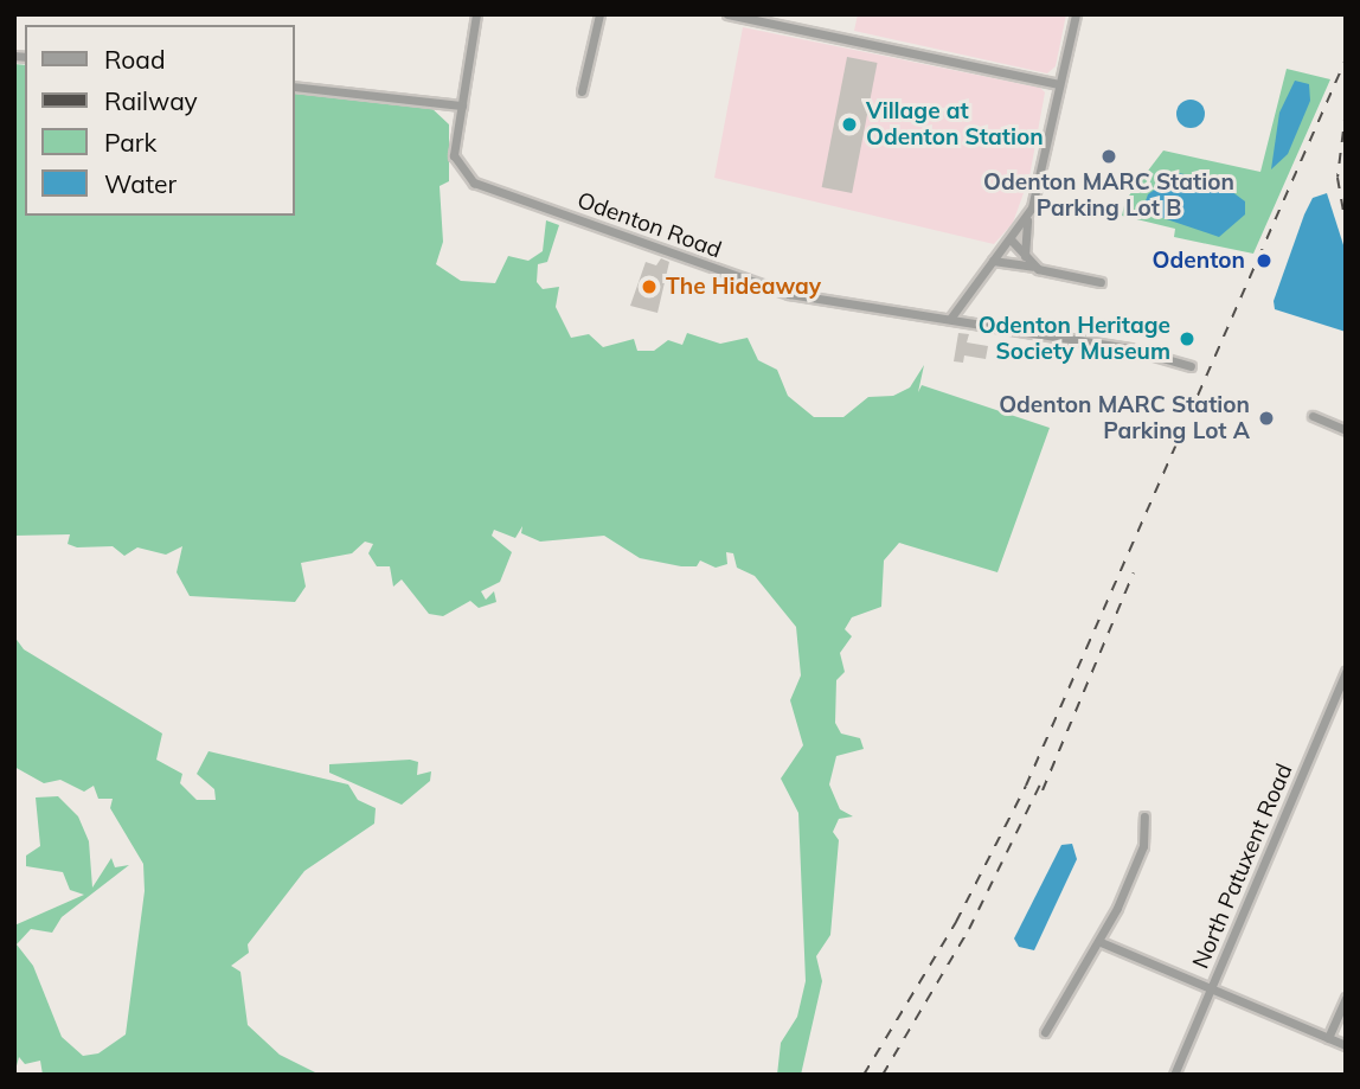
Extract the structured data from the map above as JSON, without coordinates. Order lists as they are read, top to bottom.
{
  "streets": {
    "street": ["Odenton Road", "North Patuxent Road"]
  },
  "places": [
    "Village at Odenton Station",
    "Odenton MARC Station Parking Lot B",
    "Odenton",
    "The Hideaway",
    "Odenton Heritage Society Museum",
    "Odenton MARC Station Parking Lot A"
  ],
  "legend": [
    "Road",
    "Railway",
    "Park",
    "Water"
  ]
}
